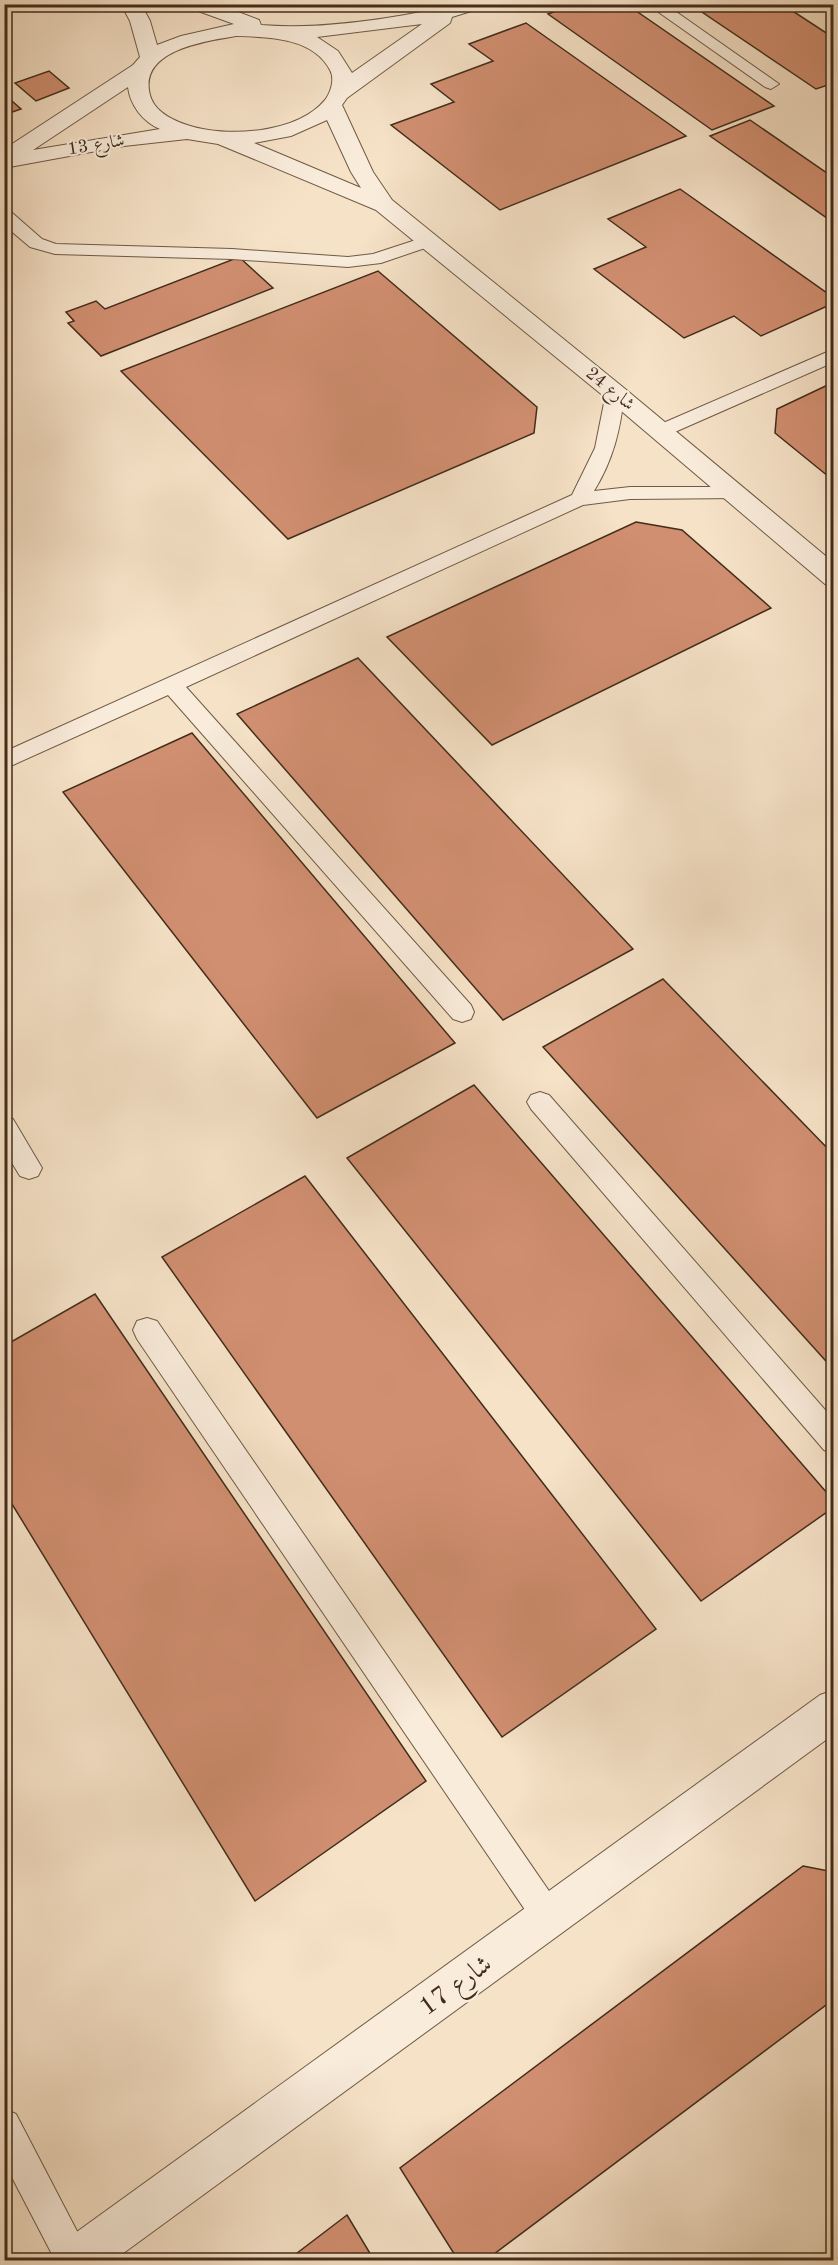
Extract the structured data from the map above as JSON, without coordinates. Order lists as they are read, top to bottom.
{
  "streets": {
    "street": ["شارع 13", "شارع 24", "شارع 17"]
  },
  "crossings": [
    ["شارع 13", "شارع 24"]
  ]
}
